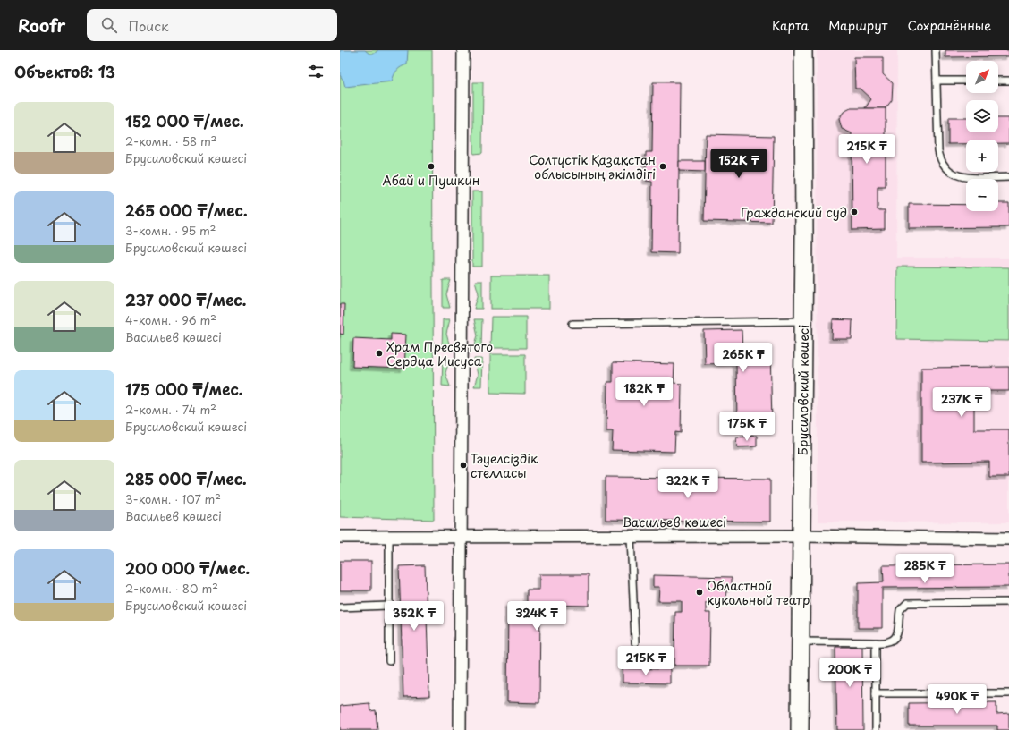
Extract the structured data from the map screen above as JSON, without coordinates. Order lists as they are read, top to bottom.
{
  "streets": {
    "street": ["Брусиловский көшесі", "Васильев көшесі"]
  },
  "crossings": [
    ["Брусиловский көшесі", "Васильев көшесі"]
  ],
  "places": [
    "Абай и Пушкин",
    "Солтүстік Қазақстан облысының әкімдігі",
    "Гражданский суд",
    "Храм Пресвятого Сердца Иисуса",
    "Тәуелсіздік стелласы",
    "Областной кукольный театр"
  ],
  "north": "top right",
  "page": {
    "header": "Roofr",
    "search": "Поиск",
    "nav": ["Карта", "Маршрут", "Сохранённые"],
    "heading": "Объектов: 13",
    "map_buttons": ["+", "−"],
    "list": [
      {
        "name": "152 000 ₸/мес.",
        "note": "2-комн. · 58 m² · Брусиловский көшесі"
      },
      {
        "name": "265 000 ₸/мес.",
        "note": "3-комн. · 95 m² · Брусиловский көшесі"
      },
      {
        "name": "237 000 ₸/мес.",
        "note": "4-комн. · 96 m² · Васильев көшесі"
      },
      {
        "name": "175 000 ₸/мес.",
        "note": "2-комн. · 74 m² · Брусиловский көшесі"
      },
      {
        "name": "285 000 ₸/мес.",
        "note": "3-комн. · 107 m² · Васильев көшесі"
      },
      {
        "name": "200 000 ₸/мес.",
        "note": "2-комн. · 80 m² · Брусиловский көшесі"
      }
    ],
    "price": [
      "215K ₸",
      "152K ₸",
      "265K ₸",
      "182K ₸",
      "237K ₸",
      "175K ₸",
      "322K ₸",
      "285K ₸",
      "352K ₸",
      "324K ₸",
      "215K ₸",
      "200K ₸",
      "490K ₸"
    ]
  }
}
